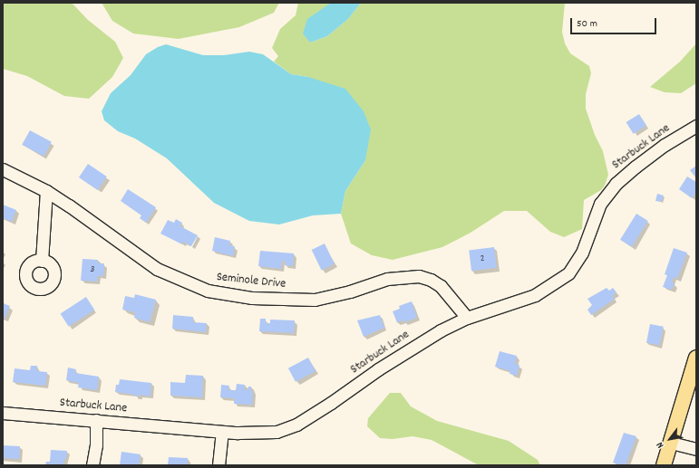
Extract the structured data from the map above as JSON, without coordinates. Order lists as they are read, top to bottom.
{
  "streets": {
    "street": ["Starbuck Lane", "Seminole Drive"]
  },
  "crossings": [
    ["Starbuck Lane", "Seminole Drive"]
  ],
  "house_numbers": ["2", "3"],
  "scale_bar": "50 m",
  "north": "bottom left"
}
